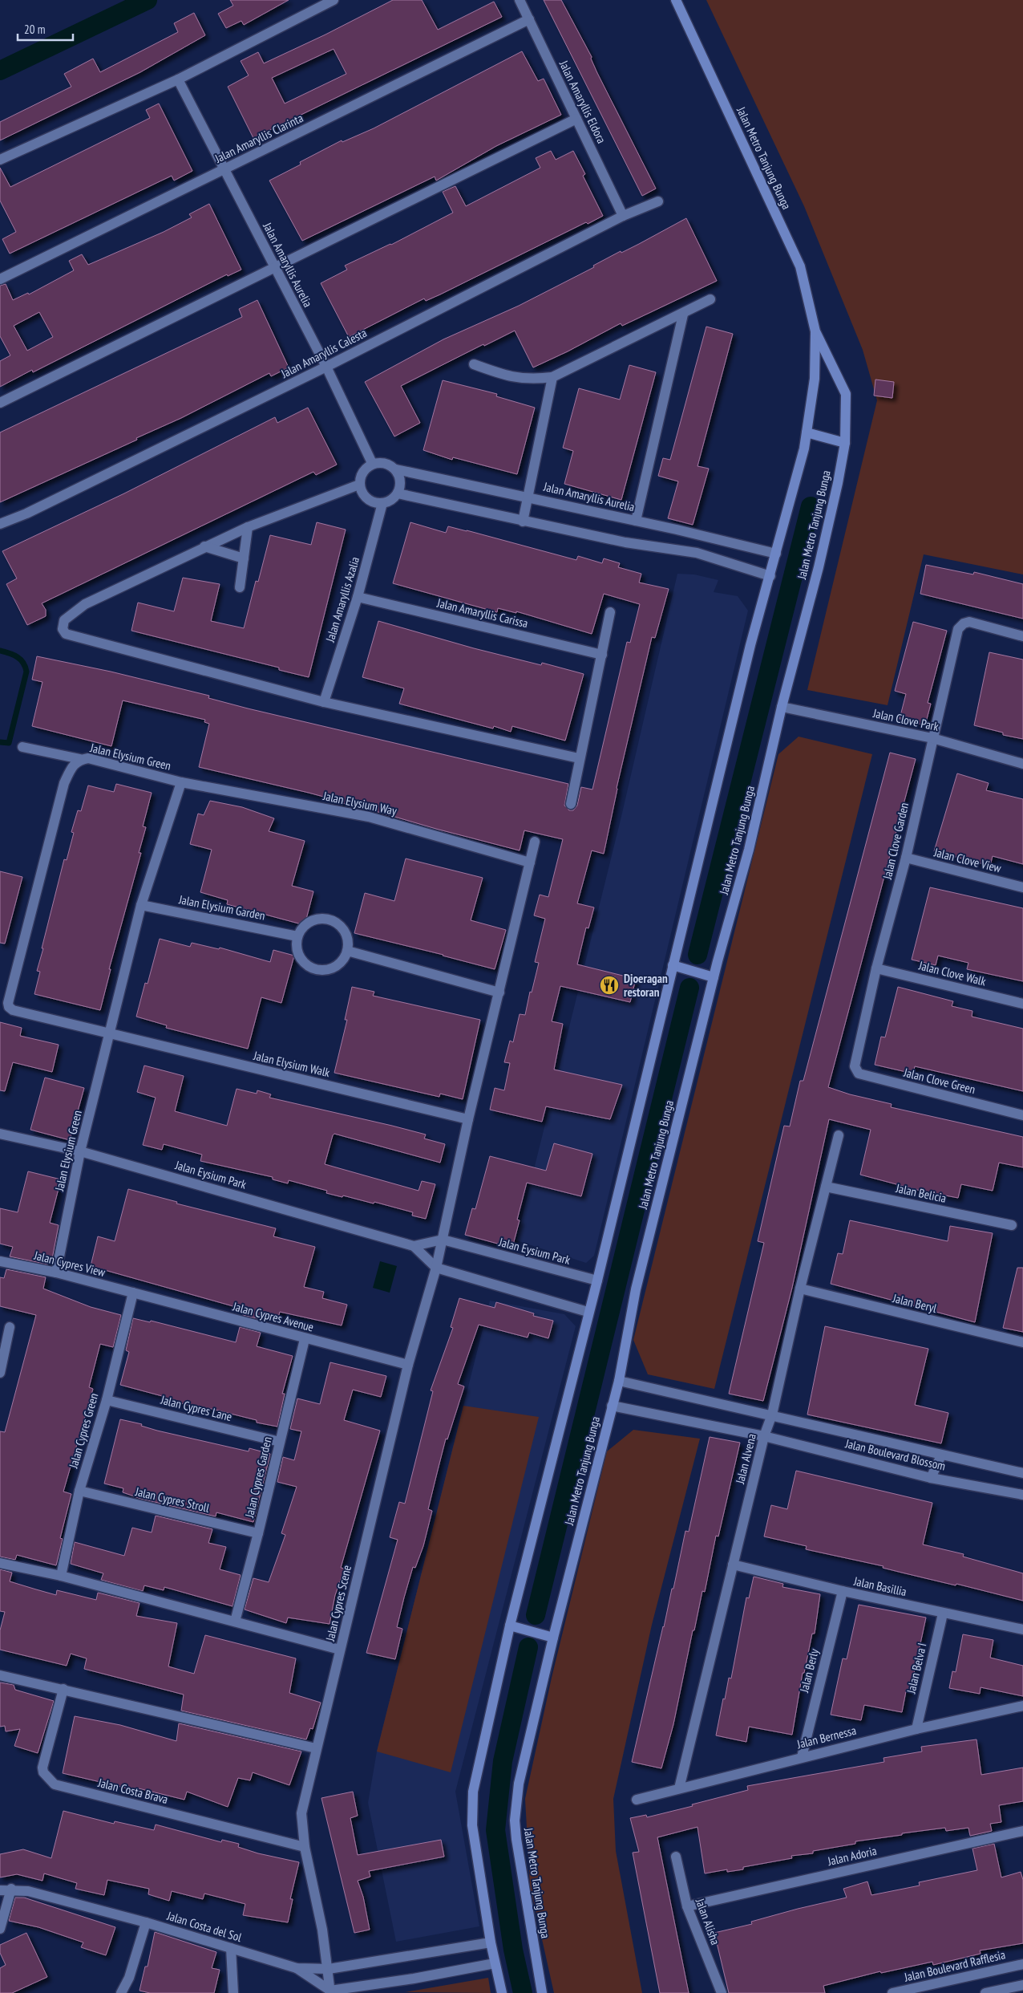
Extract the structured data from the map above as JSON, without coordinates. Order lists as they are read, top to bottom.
{
  "streets": {
    "main road": ["Jalan Metro Tanjung Bunga"],
    "street": [
      "Jalan Amaryllis Eldora",
      "Jalan Amaryllis Clarinta",
      "Jalan Amaryllis Aurelia",
      "Jalan Amaryllis Calesta",
      "Jalan Amaryllis Azalia",
      "Jalan Amaryllis Carissa",
      "Jalan Clove Park",
      "Jalan Elysium Green",
      "Jalan Elysium Way",
      "Jalan Clove Garden",
      "Jalan Clove View",
      "Jalan Elysium Garden",
      "Jalan Clove Walk",
      "Jalan Elysium Walk",
      "Jalan Clove Green",
      "Jalan Eysium Park",
      "Jalan Belicia",
      "Jalan Cypres View",
      "Jalan Beryl",
      "Jalan Cypres Avenue",
      "Jalan Cypres Lane",
      "Jalan Cypres Green",
      "Jalan Boulevard Blossom",
      "Jalan Alvena",
      "Jalan Cypres Garden",
      "Jalan Cypres Stroll",
      "Jalan Basillia",
      "Jalan Cypres Scene",
      "Jalan Belva I",
      "Jalan Berly",
      "Jalan Bernessa",
      "Jalan Costa Brava",
      "Jalan Adoria",
      "Jalan Alisha",
      "Jalan Costa del Sol",
      "Jalan Boulevard Rafflesia"
    ]
  },
  "crossings": [
    ["Jalan Amaryllis Eldora", "Jalan Amaryllis Clarinta"],
    ["Jalan Amaryllis Eldora", "Jalan Amaryllis Calesta"],
    ["Jalan Amaryllis Clarinta", "Jalan Amaryllis Aurelia"],
    ["Jalan Metro Tanjung Bunga", "Jalan Amaryllis Aurelia"],
    ["Jalan Metro Tanjung Bunga", "Jalan Clove Park"],
    ["Jalan Metro Tanjung Bunga", "Jalan Eysium Park"],
    ["Jalan Metro Tanjung Bunga", "Jalan Boulevard Blossom"],
    ["Jalan Metro Tanjung Bunga", "Jalan Costa del Sol"],
    ["Jalan Amaryllis Aurelia", "Jalan Amaryllis Calesta"],
    ["Jalan Amaryllis Aurelia", "Jalan Amaryllis Azalia"],
    ["Jalan Amaryllis Azalia", "Jalan Amaryllis Carissa"],
    ["Jalan Clove Park", "Jalan Clove Garden"],
    ["Jalan Elysium Green", "Jalan Elysium Way"],
    ["Jalan Elysium Green", "Jalan Elysium Garden"],
    ["Jalan Elysium Green", "Jalan Elysium Walk"],
    ["Jalan Elysium Green", "Jalan Eysium Park"],
    ["Jalan Elysium Green", "Jalan Cypres View"],
    ["Jalan Elysium Way", "Jalan Cypres Scene"],
    ["Jalan Clove Garden", "Jalan Clove View"],
    ["Jalan Clove Garden", "Jalan Clove Walk"],
    ["Jalan Clove Garden", "Jalan Clove Green"],
    ["Jalan Elysium Walk", "Jalan Cypres Scene"],
    ["Jalan Eysium Park", "Jalan Cypres Scene"],
    ["Jalan Belicia", "Jalan Alvena"],
    ["Jalan Cypres View", "Jalan Cypres Avenue"],
    ["Jalan Cypres View", "Jalan Cypres Green"],
    ["Jalan Beryl", "Jalan Alvena"],
    ["Jalan Cypres Avenue", "Jalan Cypres Green"],
    ["Jalan Cypres Avenue", "Jalan Cypres Garden"],
    ["Jalan Cypres Avenue", "Jalan Cypres Scene"],
    ["Jalan Cypres Lane", "Jalan Cypres Green"],
    ["Jalan Cypres Lane", "Jalan Cypres Garden"],
    ["Jalan Cypres Green", "Jalan Cypres Stroll"],
    ["Jalan Cypres Green", "Jalan Cypres Scene"],
    ["Jalan Boulevard Blossom", "Jalan Alvena"],
    ["Jalan Alvena", "Jalan Basillia"],
    ["Jalan Alvena", "Jalan Bernessa"],
    ["Jalan Cypres Garden", "Jalan Cypres Stroll"],
    ["Jalan Cypres Garden", "Jalan Cypres Scene"],
    ["Jalan Basillia", "Jalan Belva I"],
    ["Jalan Basillia", "Jalan Berly"],
    ["Jalan Belva I", "Jalan Bernessa"],
    ["Jalan Berly", "Jalan Bernessa"],
    ["Jalan Adoria", "Jalan Alisha"]
  ],
  "places": {
    "restaurant": ["Djoeragan restoran"]
  },
  "scale_bar": "20 m"
}
